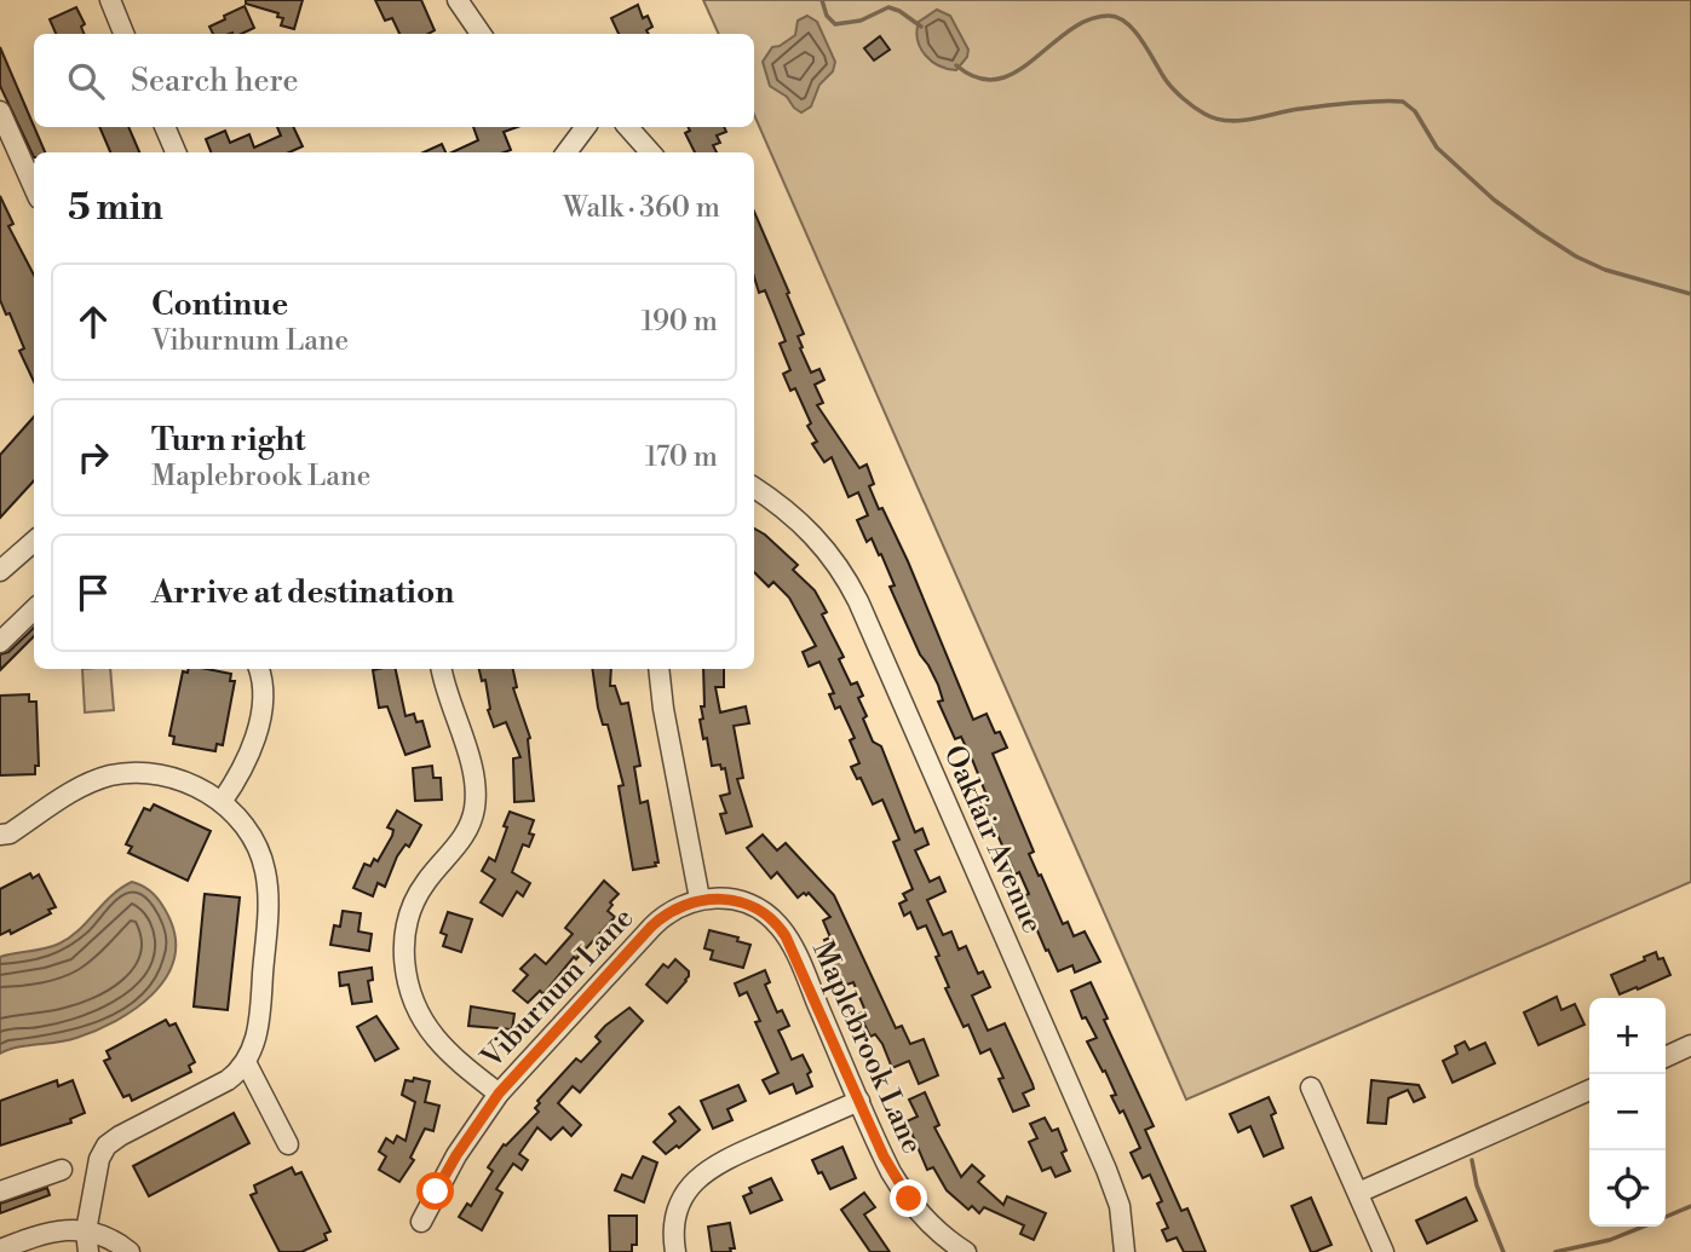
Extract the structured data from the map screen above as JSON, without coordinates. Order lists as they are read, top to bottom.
{
  "streets": {
    "street": ["Oakfair Avenue", "Viburnum Lane", "Maplebrook Lane"]
  },
  "crossings": [
    ["Viburnum Lane", "Maplebrook Lane"]
  ],
  "page": {
    "search": "Search here",
    "heading": ["5 min", "Walk · 360 m"],
    "list": [
      ["Continue", "Viburnum Lane", "190 m"],
      ["Turn right", "Maplebrook Lane", "170 m"],
      "Arrive at destination"
    ],
    "map_buttons": ["+", "−"]
  }
}
